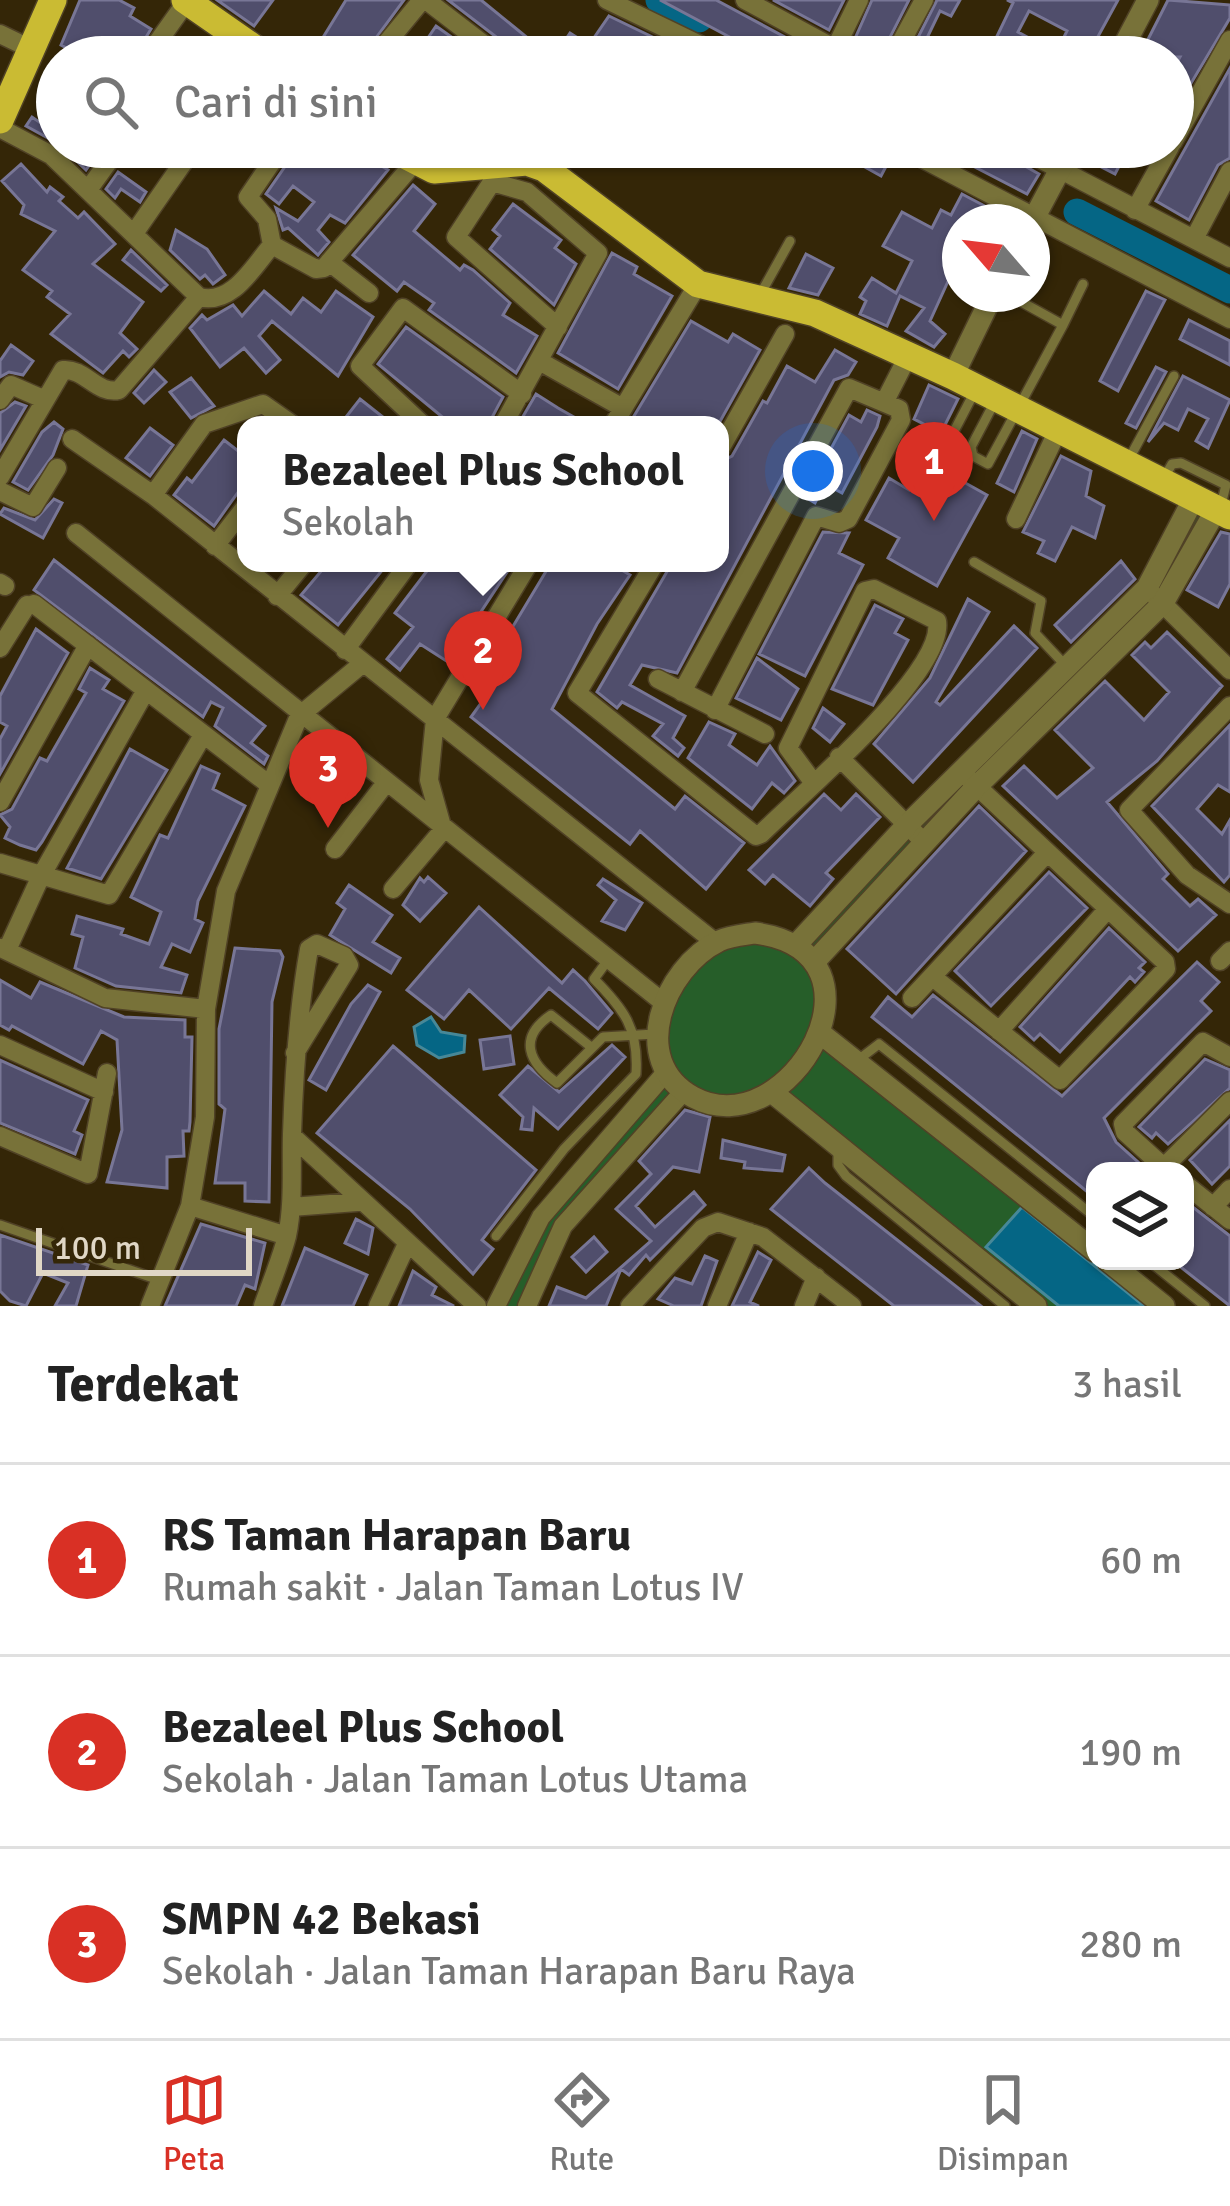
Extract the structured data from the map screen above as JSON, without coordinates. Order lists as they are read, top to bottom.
{
  "scale_bar": "100 m",
  "north": "top left",
  "page": {
    "search": "Cari di sini",
    "popup": ["Bezaleel Plus School", "Sekolah"],
    "pins": ["1", "2", "3"],
    "scale": "100 m",
    "heading": ["Terdekat", "3 hasil"],
    "list": [
      {
        "mark": "1",
        "name": "RS Taman Harapan Baru",
        "note": "Rumah sakit · Jalan Taman Lotus IV",
        "value": "60 m"
      },
      {
        "mark": "2",
        "name": "Bezaleel Plus School",
        "note": "Sekolah · Jalan Taman Lotus Utama",
        "value": "190 m"
      },
      {
        "mark": "3",
        "name": "SMPN 42 Bekasi",
        "note": "Sekolah · Jalan Taman Harapan Baru Raya",
        "value": "280 m"
      }
    ],
    "nav": ["Peta", "Rute", "Disimpan"]
  }
}
